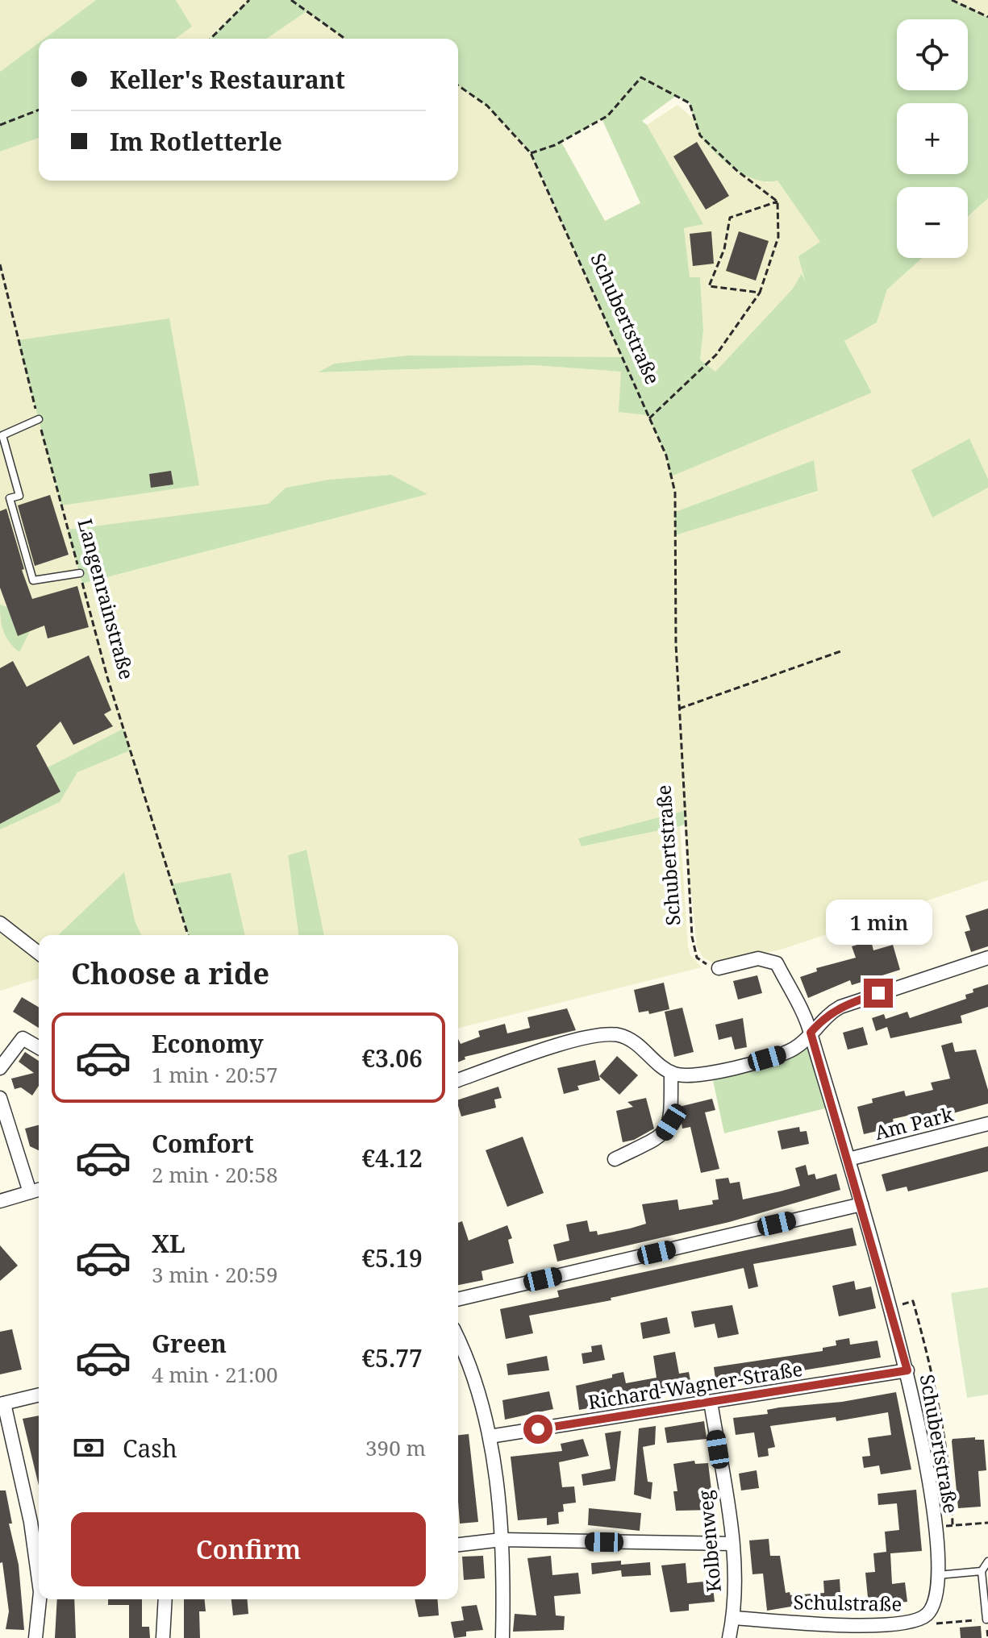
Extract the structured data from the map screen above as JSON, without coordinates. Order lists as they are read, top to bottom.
{
  "streets": {
    "street": [
      "Schubertstraße",
      "Am Park",
      "Richard-Wagner-Straße",
      "Kolbenweg",
      "Schulstraße"
    ],
    "path": ["Langenrainstraße"]
  },
  "crossings": [
    ["Schubertstraße", "Am Park"],
    ["Schubertstraße", "Richard-Wagner-Straße"],
    ["Schubertstraße", "Schulstraße"],
    ["Richard-Wagner-Straße", "Kolbenweg"],
    ["Kolbenweg", "Schulstraße"]
  ],
  "page": {
    "map_buttons": ["+", "−"],
    "banner": ["Keller's Restaurant", "Im Rotletterle"],
    "bubble": "1 min",
    "heading": "Choose a ride",
    "list": [
      {
        "name": "Economy",
        "note": "1 min · 20:57",
        "value": "€3.06"
      },
      {
        "name": "Comfort",
        "note": "2 min · 20:58",
        "value": "€4.12"
      },
      {
        "name": "XL",
        "note": "3 min · 20:59",
        "value": "€5.19"
      },
      {
        "name": "Green",
        "note": "4 min · 21:00",
        "value": "€5.77"
      }
    ],
    "pay": ["Cash", "390 m"],
    "buttons": "Confirm"
  }
}
